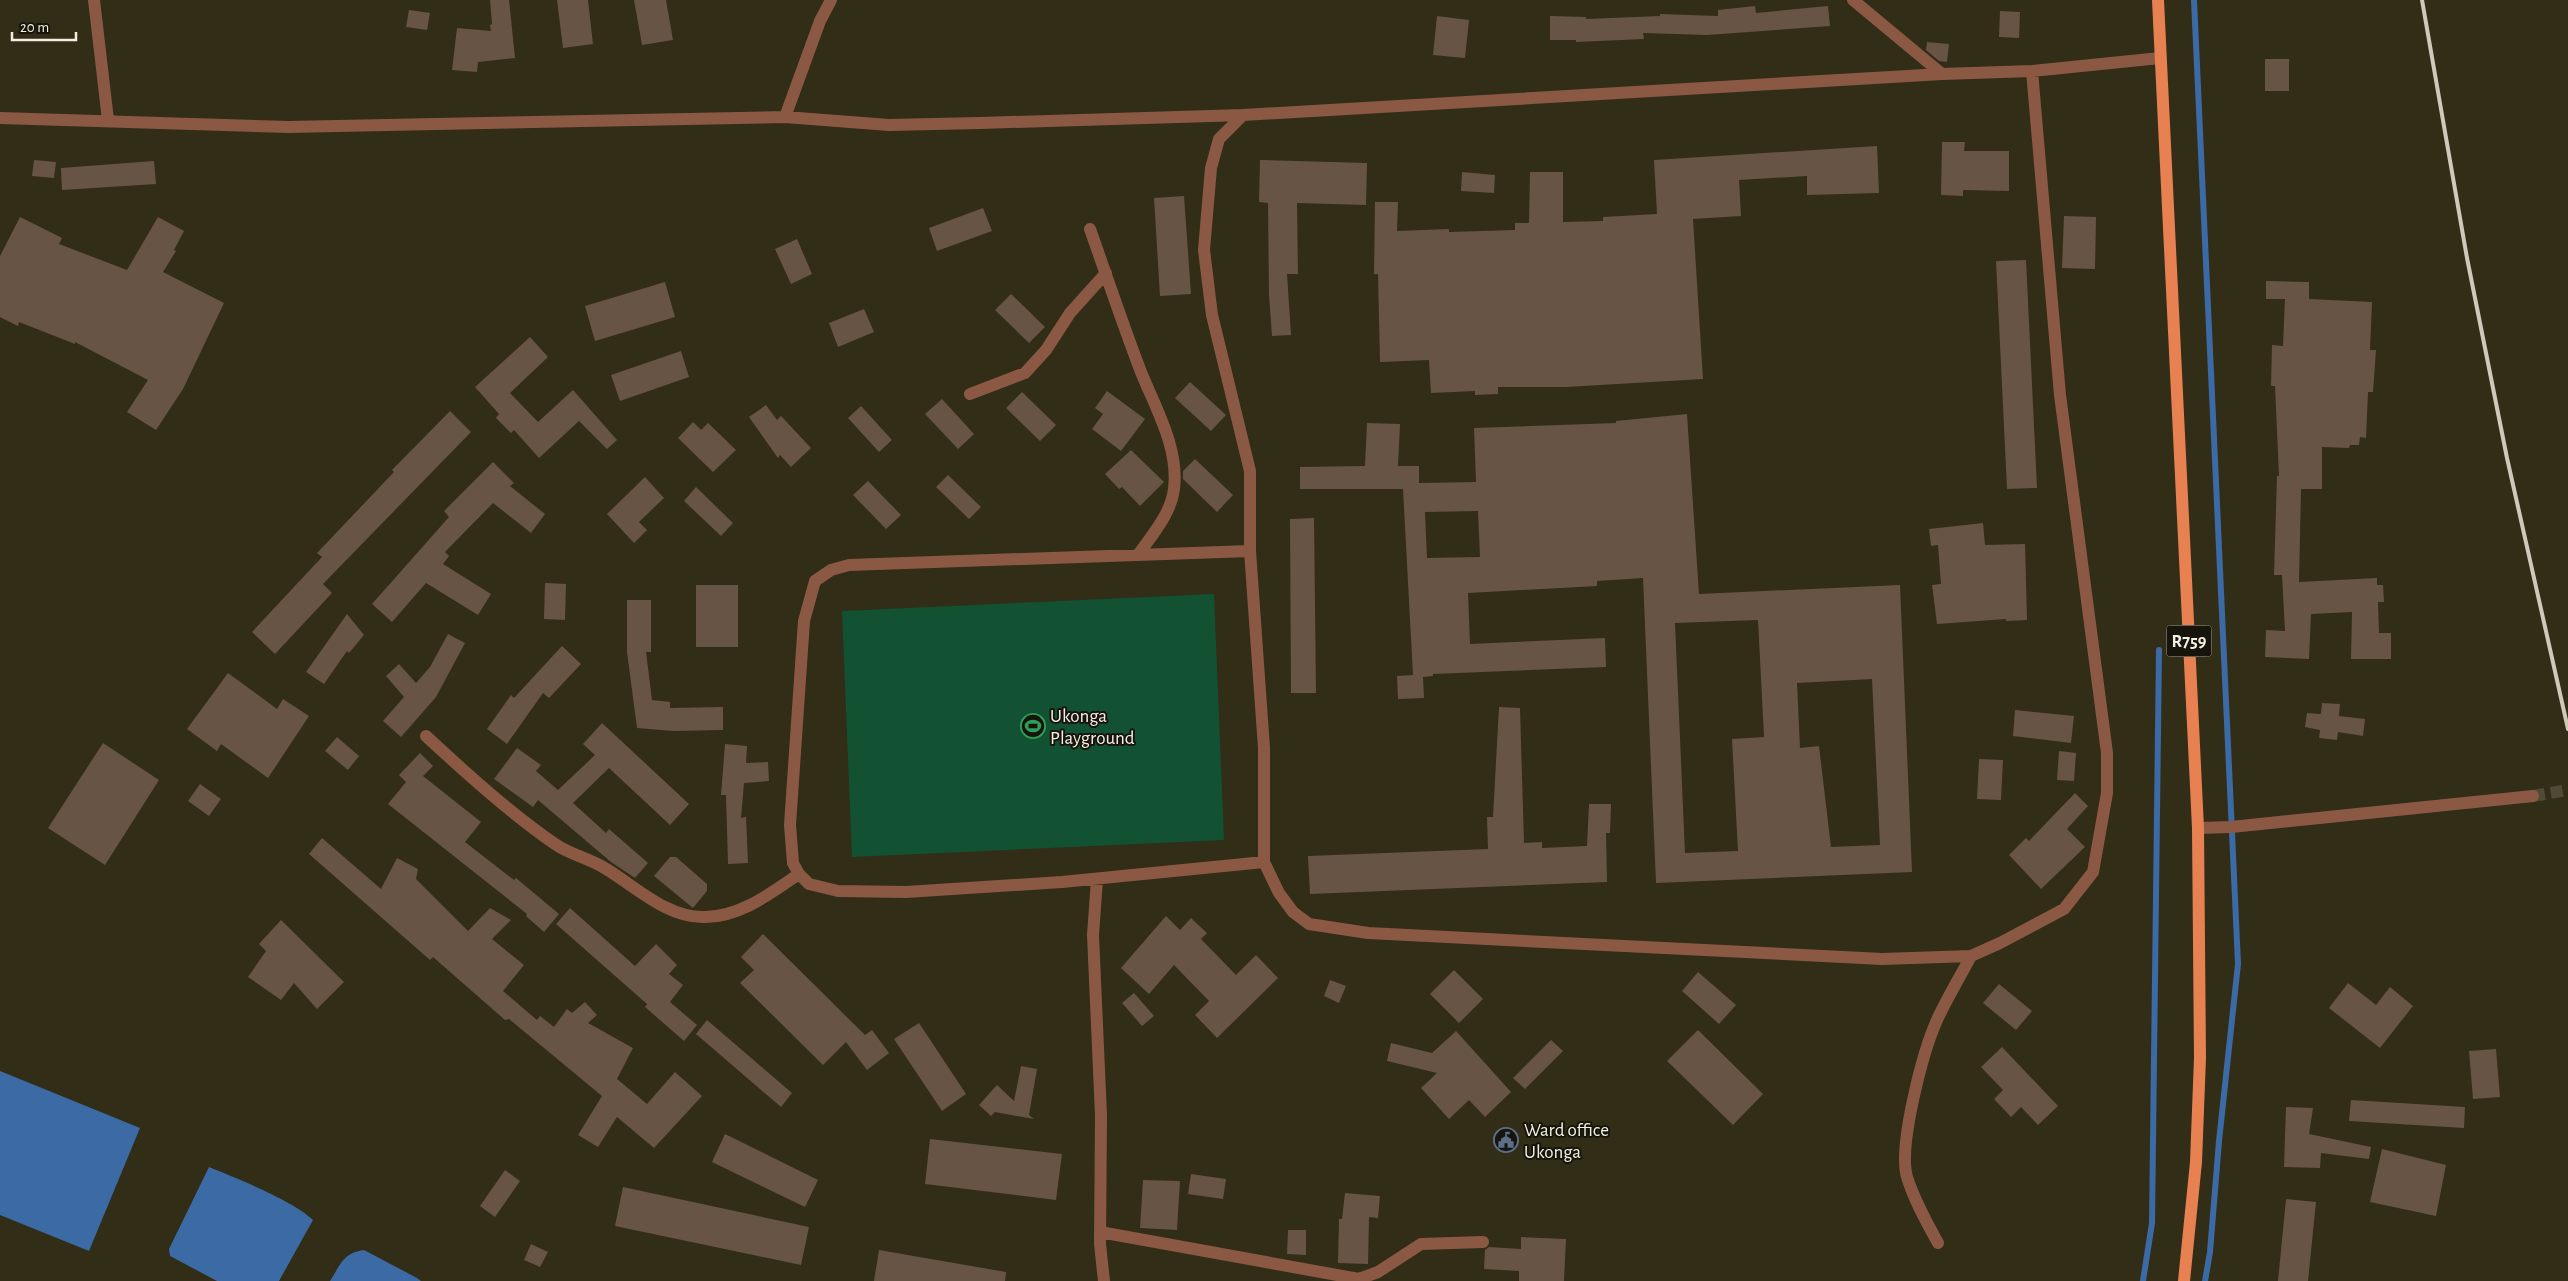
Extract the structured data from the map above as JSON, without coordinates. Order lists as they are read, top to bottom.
{
  "streets": {
    "main road": ["R759"]
  },
  "places": {
    "sports": ["Ukonga Playground"],
    "public building": ["Ward office Ukonga"]
  },
  "scale_bar": "20 m"
}
